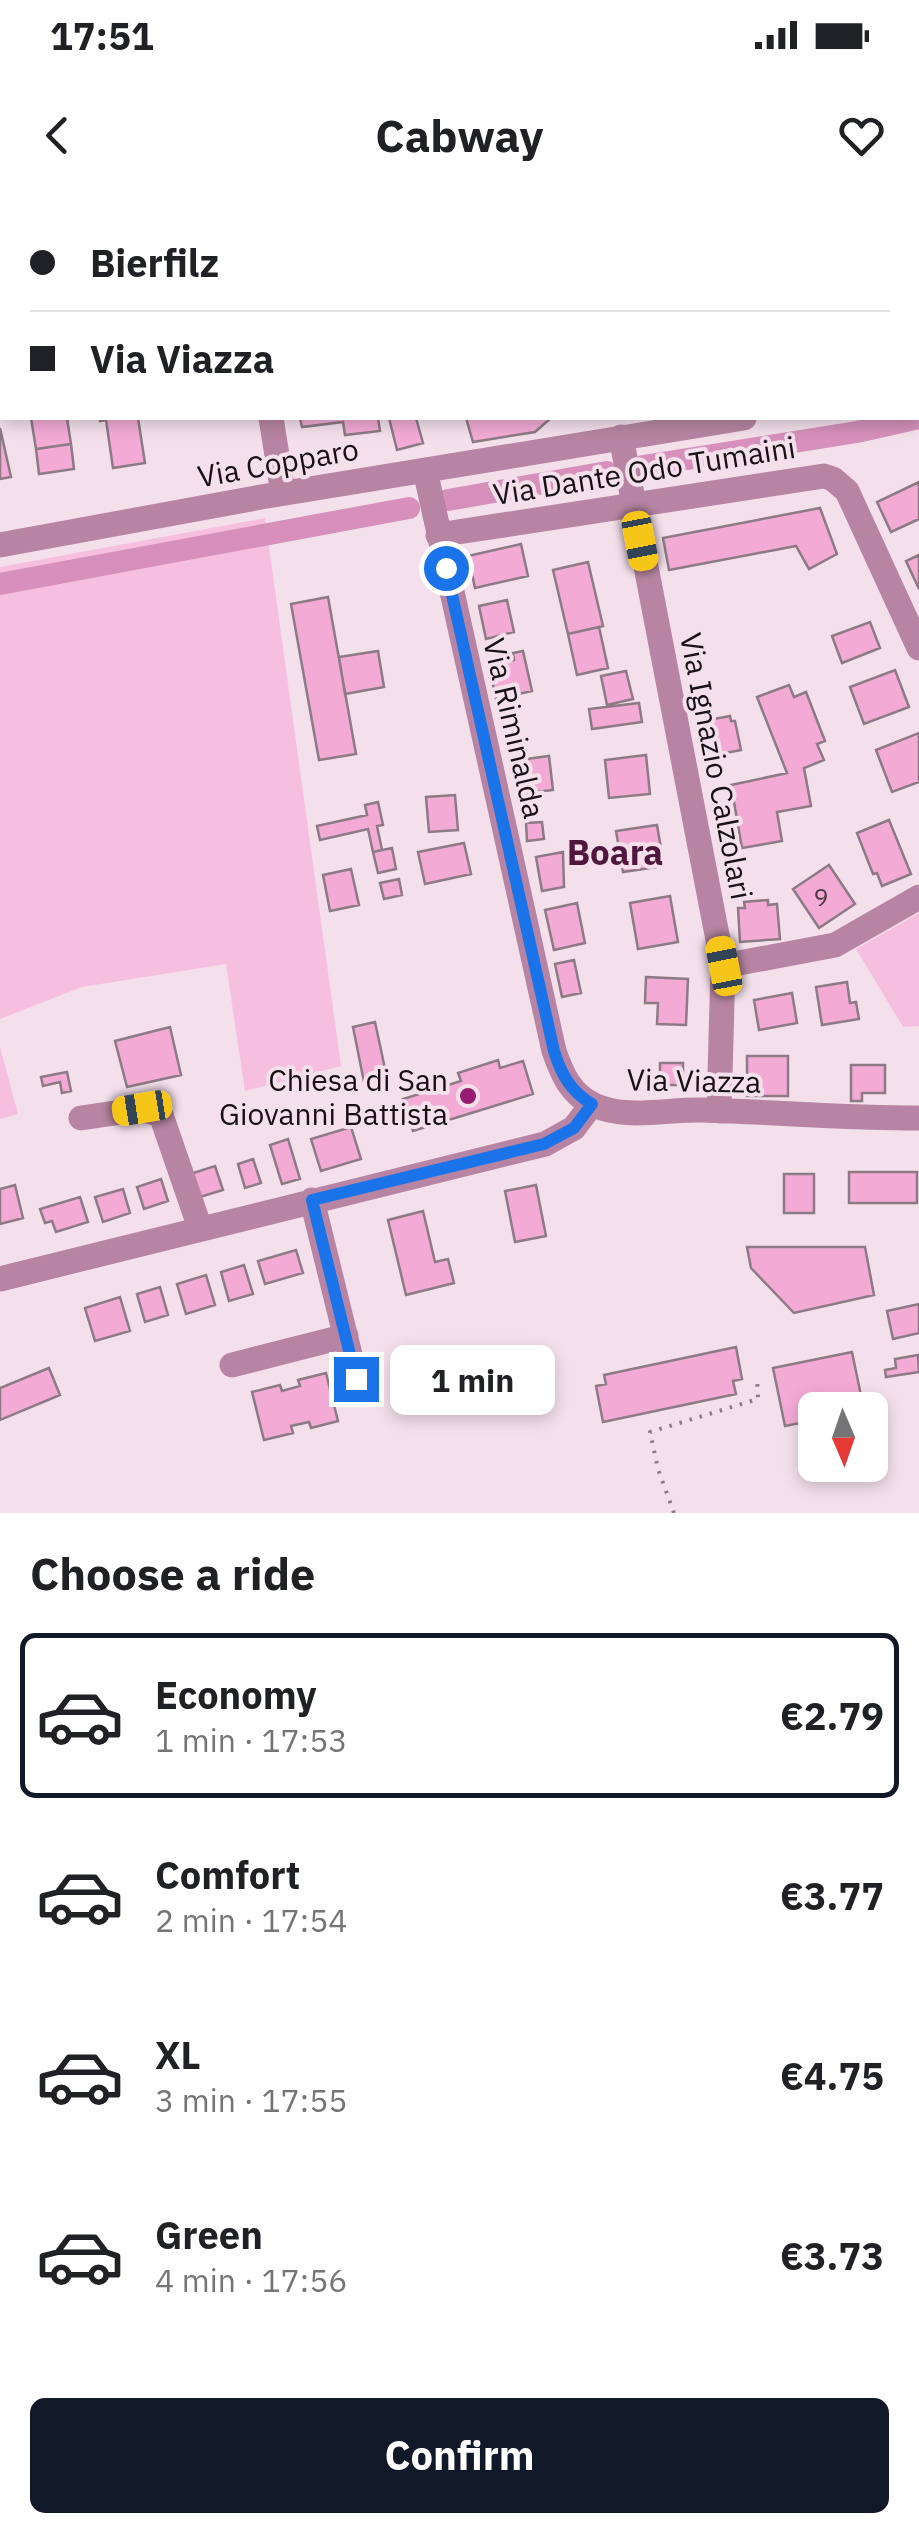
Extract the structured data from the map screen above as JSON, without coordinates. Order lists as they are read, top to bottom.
{
  "streets": {
    "street": [
      "Via Copparo",
      "Via Dante Odo Tumaini",
      "Via Riminalda",
      "Via Ignazio Calzolari",
      "Via Viazza"
    ]
  },
  "crossings": [
    ["Via Copparo", "Via Riminalda"],
    ["Via Copparo", "Via Ignazio Calzolari"],
    ["Via Dante Odo Tumaini", "Via Riminalda"],
    ["Via Dante Odo Tumaini", "Via Ignazio Calzolari"],
    ["Via Riminalda", "Via Viazza"],
    ["Via Ignazio Calzolari", "Via Viazza"]
  ],
  "districts": ["Boara"],
  "places": ["Chiesa di San Giovanni Battista"],
  "house_numbers": ["9"],
  "north": "bottom",
  "page": {
    "status": "17:51",
    "header": "Cabway",
    "banner": ["Bierfilz", "Via Viazza"],
    "bubble": "1 min",
    "heading": "Choose a ride",
    "list": [
      {
        "name": "Economy",
        "note": "1 min · 17:53",
        "value": "€2.79"
      },
      {
        "name": "Comfort",
        "note": "2 min · 17:54",
        "value": "€3.77"
      },
      {
        "name": "XL",
        "note": "3 min · 17:55",
        "value": "€4.75"
      },
      {
        "name": "Green",
        "note": "4 min · 17:56",
        "value": "€3.73"
      }
    ],
    "buttons": "Confirm"
  }
}
